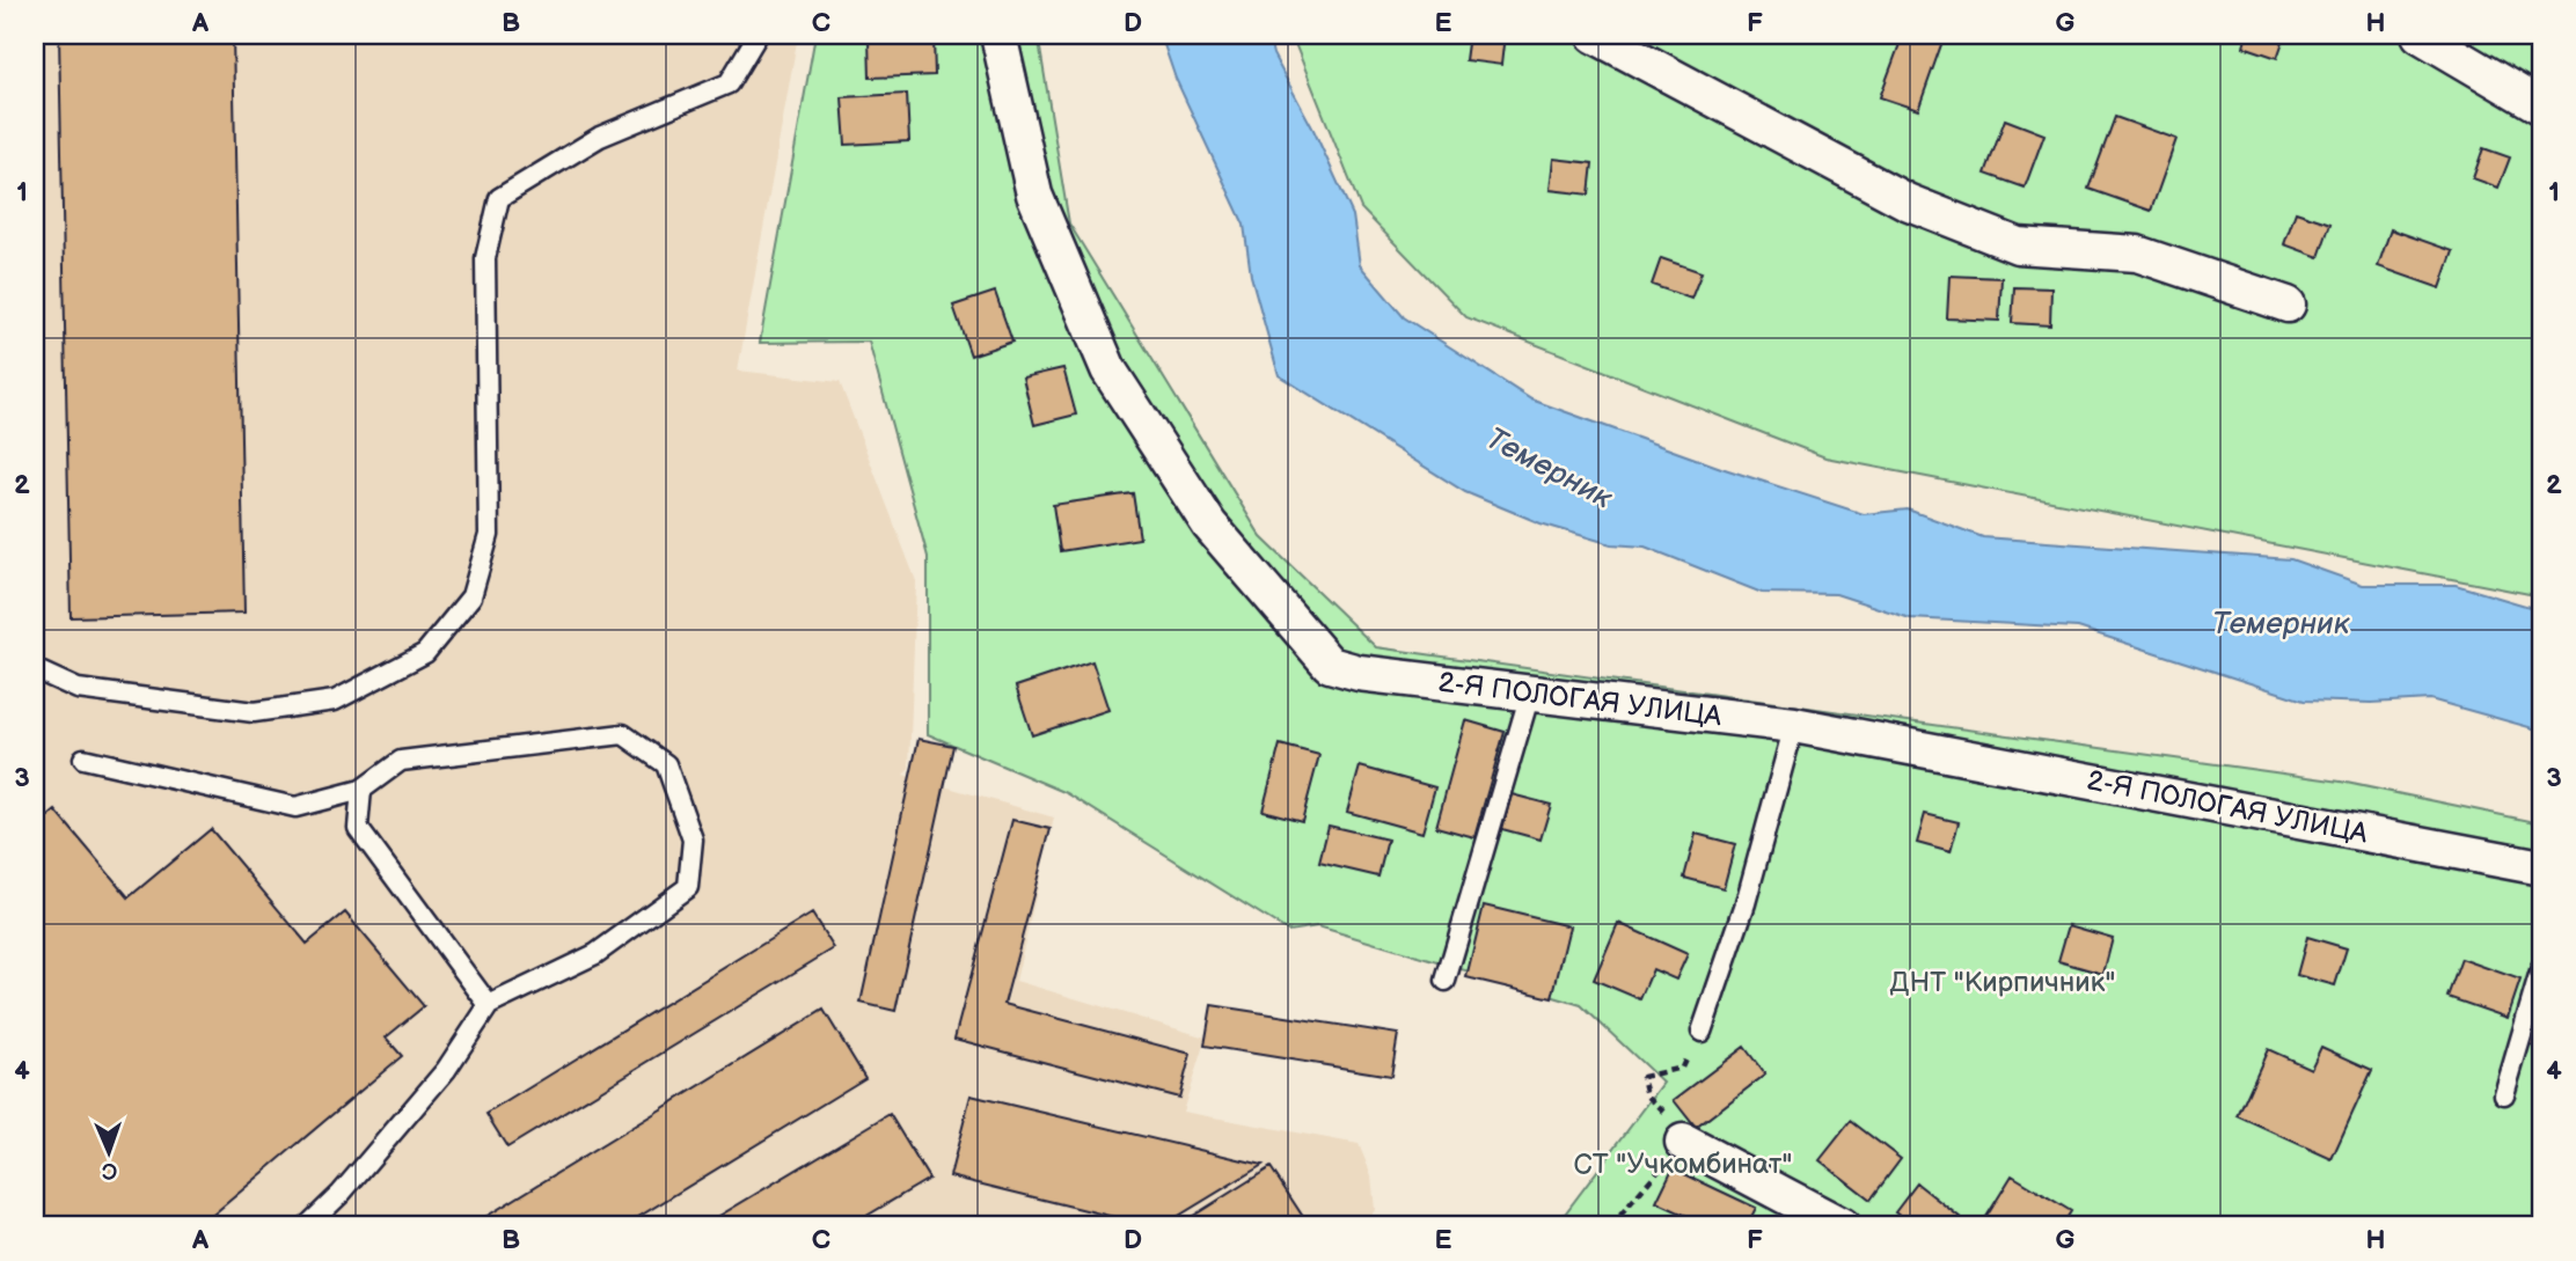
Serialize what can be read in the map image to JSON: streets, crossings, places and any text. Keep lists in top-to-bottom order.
{
  "streets": {
    "street": ["2-Я ПОЛОГАЯ УЛИЦА"]
  },
  "water": ["Темерник"],
  "parks": ["ДНТ \"Кирпичник\"", "СТ \"Учкомбинат\""],
  "north": "bottom",
  "grid": {
    "columns": [
      "A",
      "B",
      "C",
      "D",
      "E",
      "F",
      "G",
      "H"
    ],
    "rows": [
      "1",
      "2",
      "3",
      "4"
    ]
  }
}
